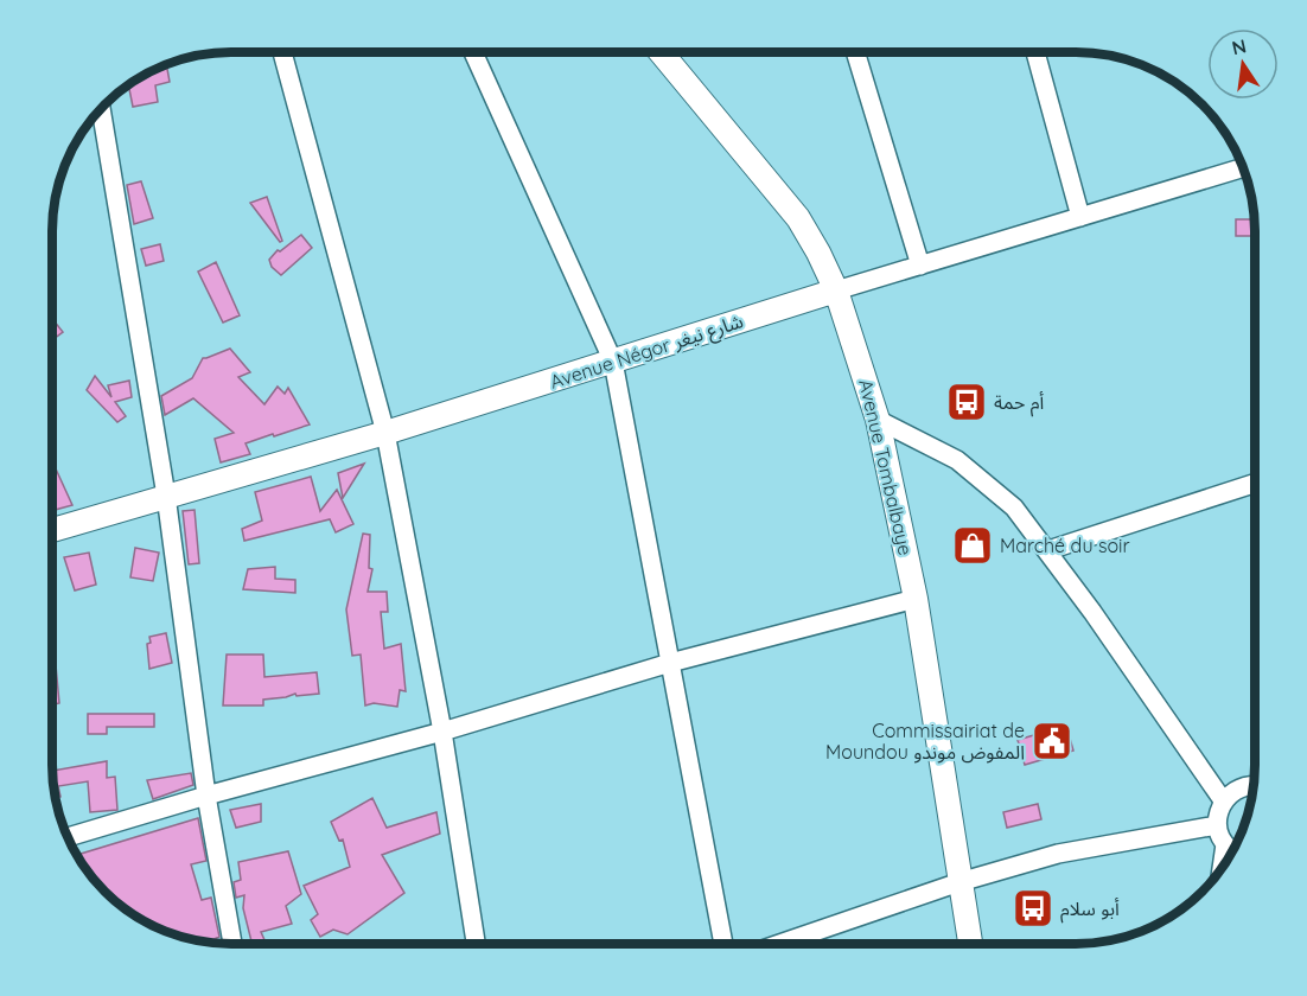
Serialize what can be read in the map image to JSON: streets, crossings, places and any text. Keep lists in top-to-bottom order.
{
  "streets": {
    "main road": ["Avenue Négor شارع نيغر", "Avenue Tombalbaye"]
  },
  "crossings": [
    ["Avenue Négor شارع نيغر", "Avenue Tombalbaye"]
  ],
  "places": {
    "bus stop": ["أم حمة", "أبو سلام"],
    "shop": ["Marché du soir"],
    "public building": ["Commissairiat de Moundou المفوض موندو"]
  },
  "north": "top"
}
